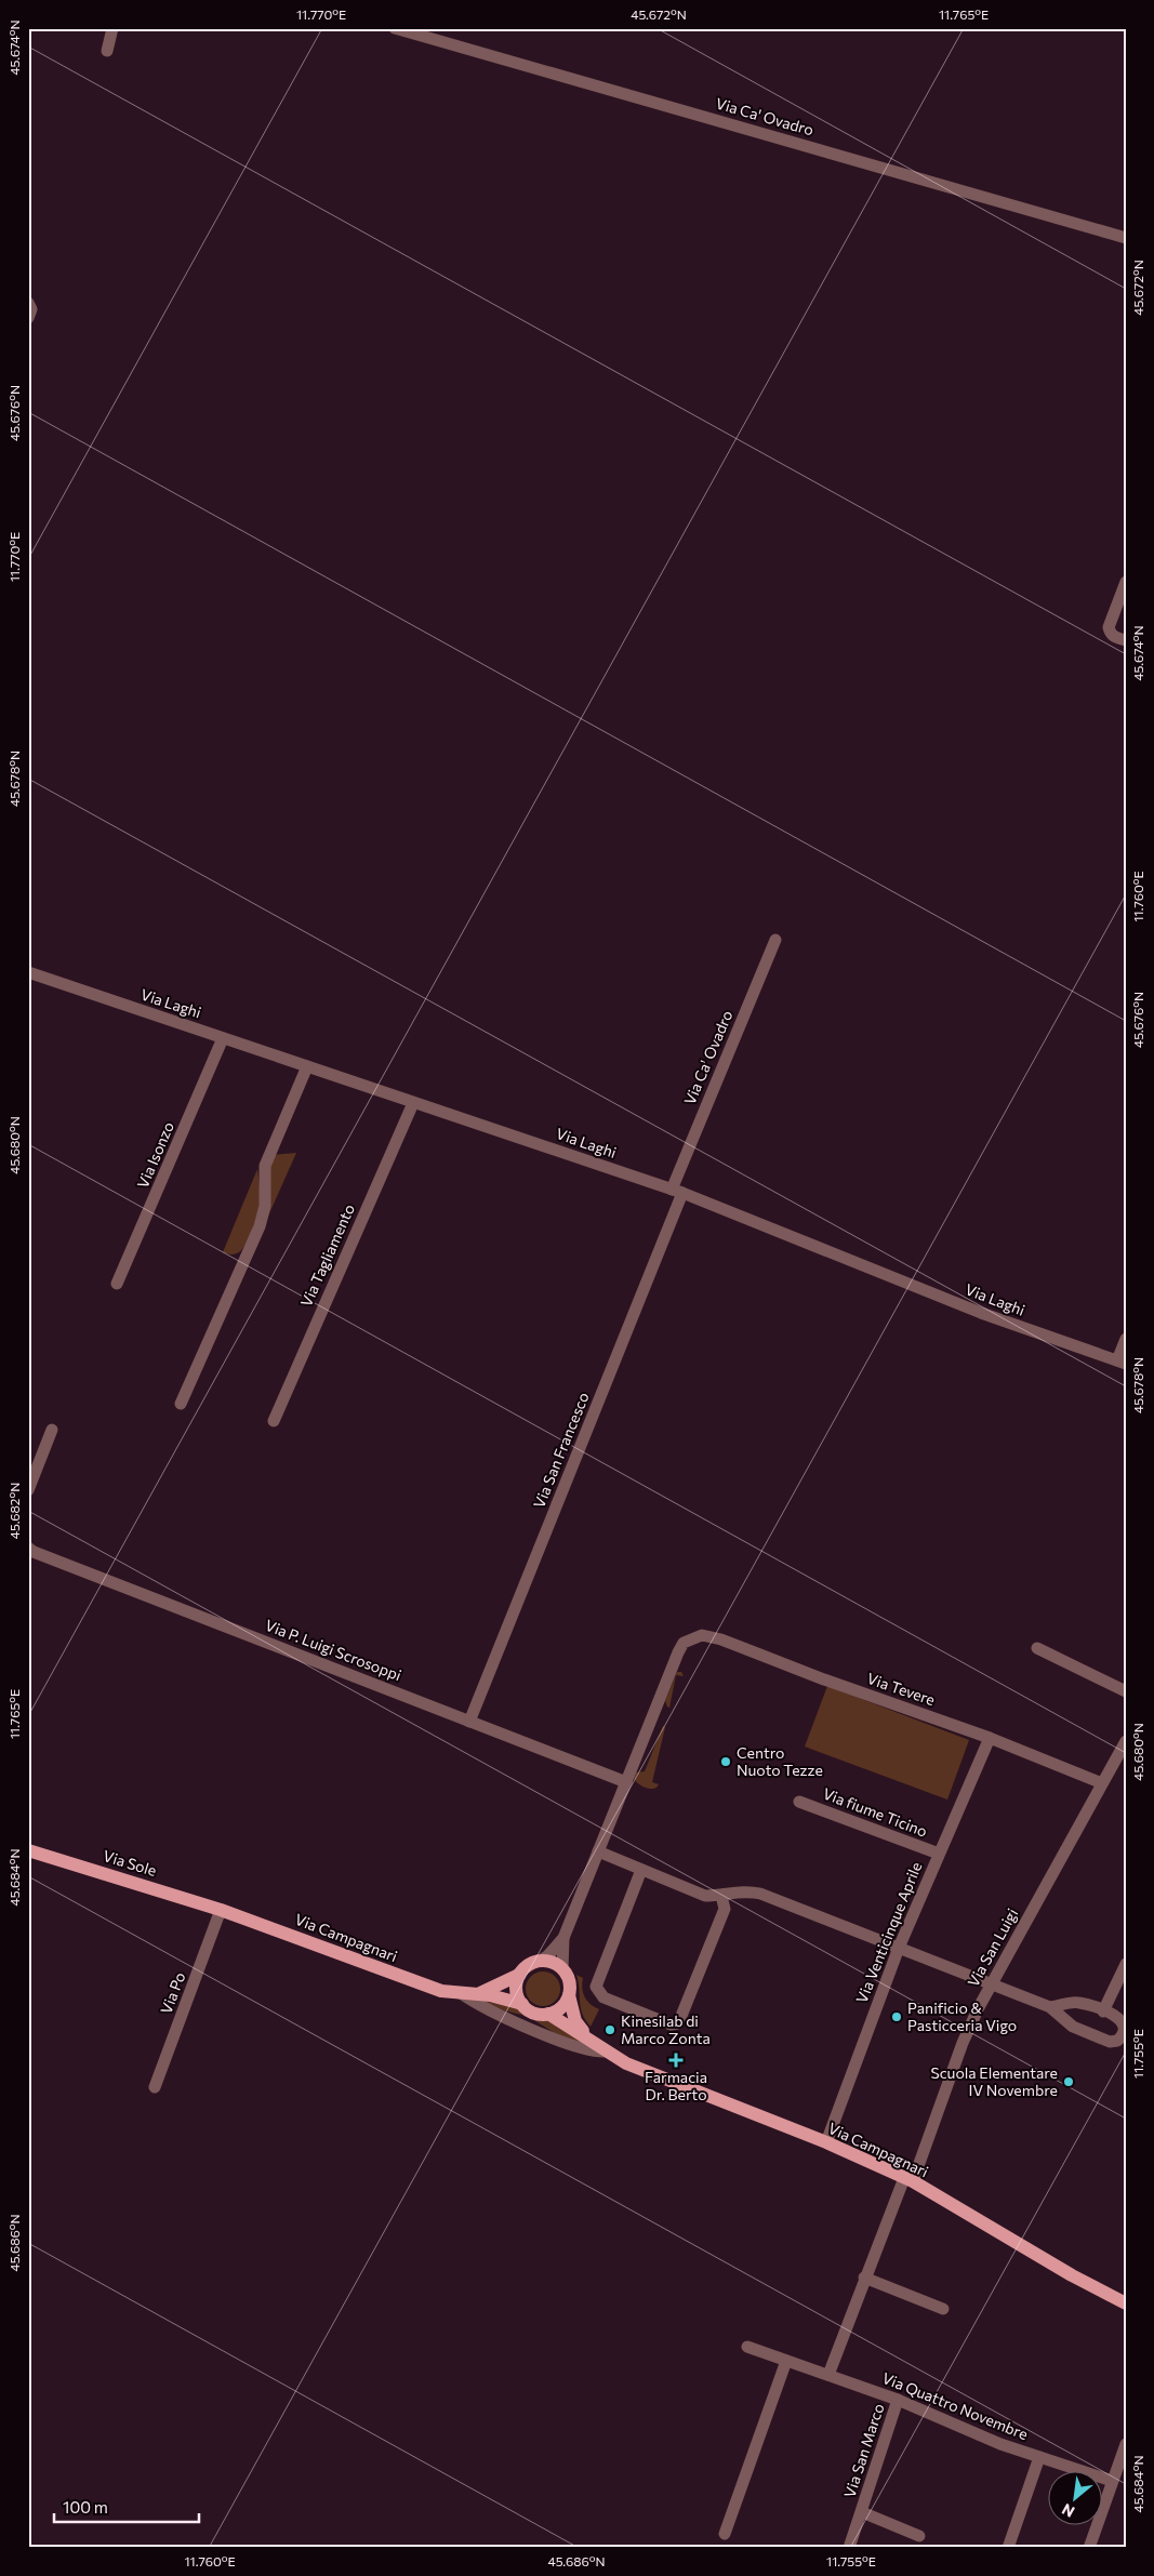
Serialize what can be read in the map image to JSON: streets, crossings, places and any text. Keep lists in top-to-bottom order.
{
  "streets": {
    "main road": ["Via Sole", "Via Campagnari"],
    "street": [
      "Via Ca' Ovadro",
      "Via Laghi",
      "Via Isonzo",
      "Via Tagliamento",
      "Via San Francesco",
      "Via P. Luigi Scrosoppi",
      "Via Tevere",
      "Via fiume Ticino",
      "Via Venticinque Aprile",
      "Via San Luigi",
      "Via Po",
      "Via Quattro Novembre",
      "Via San Marco"
    ]
  },
  "crossings": [
    ["Via Ca' Ovadro", "Via Laghi"],
    ["Via Ca' Ovadro", "Via San Francesco"],
    ["Via Laghi", "Via Isonzo"],
    ["Via Laghi", "Via Tagliamento"],
    ["Via Laghi", "Via San Francesco"],
    ["Via San Francesco", "Via P. Luigi Scrosoppi"],
    ["Via P. Luigi Scrosoppi", "Via Tevere"],
    ["Via Tevere", "Via Venticinque Aprile"],
    ["Via Tevere", "Via San Luigi"],
    ["Via fiume Ticino", "Via Venticinque Aprile"],
    ["Via Sole", "Via Campagnari"],
    ["Via Sole", "Via Po"],
    ["Via Venticinque Aprile", "Via Campagnari"],
    ["Via Campagnari", "Via San Luigi"],
    ["Via Campagnari", "Via Po"],
    ["Via San Luigi", "Via Quattro Novembre"],
    ["Via Quattro Novembre", "Via San Marco"]
  ],
  "places": {
    "other": [
      "Centro Nuoto Tezze",
      "Panificio & Pasticceria Vigo",
      "Kinesilab di Marco Zonta",
      "Scuola Elementare IV Novembre"
    ],
    "health": ["Farmacia Dr. Berto"]
  },
  "scale_bar": "100 m",
  "north": "bottom left",
  "coordinates": [
    "11.770°E",
    "45.672°N",
    "11.765°E",
    "45.674°N",
    "45.676°N",
    "45.678°N",
    "11.760°E",
    "45.680°N",
    "45.682°N",
    "45.684°N",
    "11.755°E",
    "45.686°N"
  ]
}
